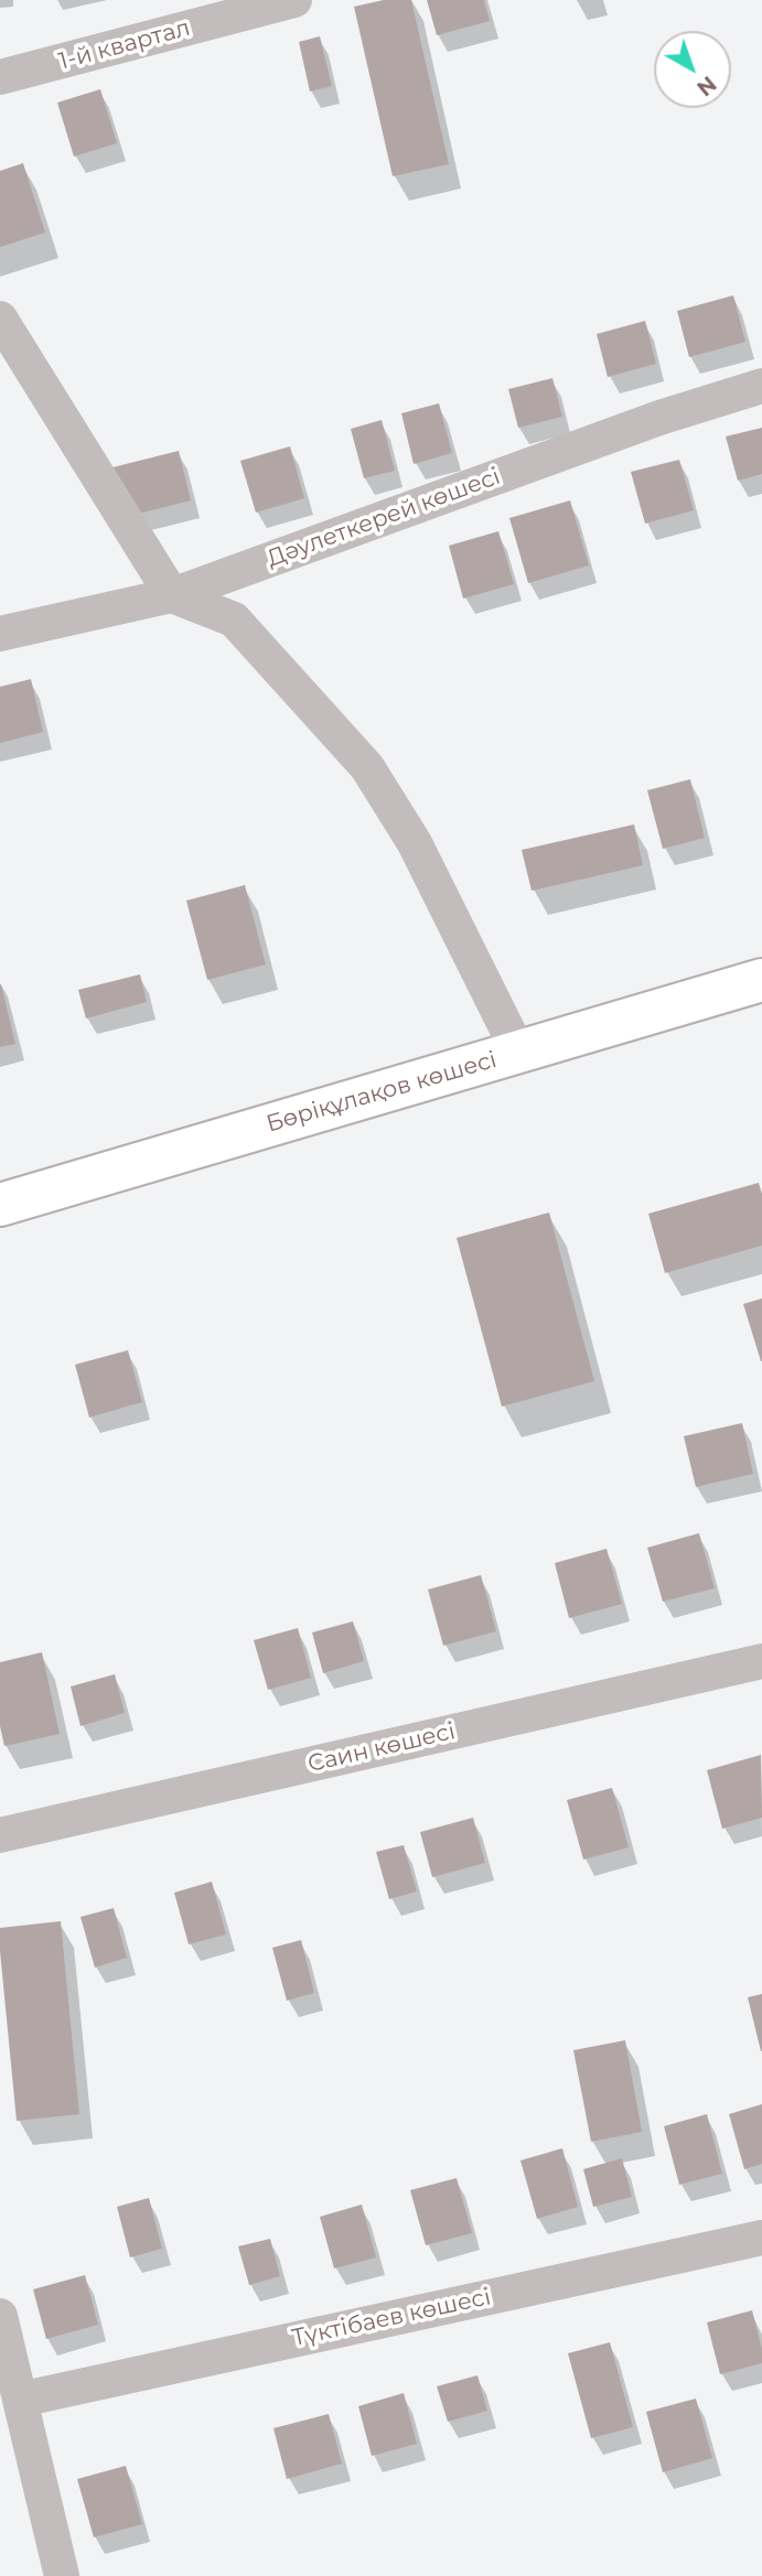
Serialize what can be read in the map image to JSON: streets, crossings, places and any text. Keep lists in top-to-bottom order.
{
  "streets": {
    "street": [
      "1-й квартал",
      "Дәулеткерей көшесі",
      "Бөріқұлақов көшесі",
      "Саин көшесі",
      "Түктібаев көшесі"
    ]
  },
  "north": "bottom right"
}
